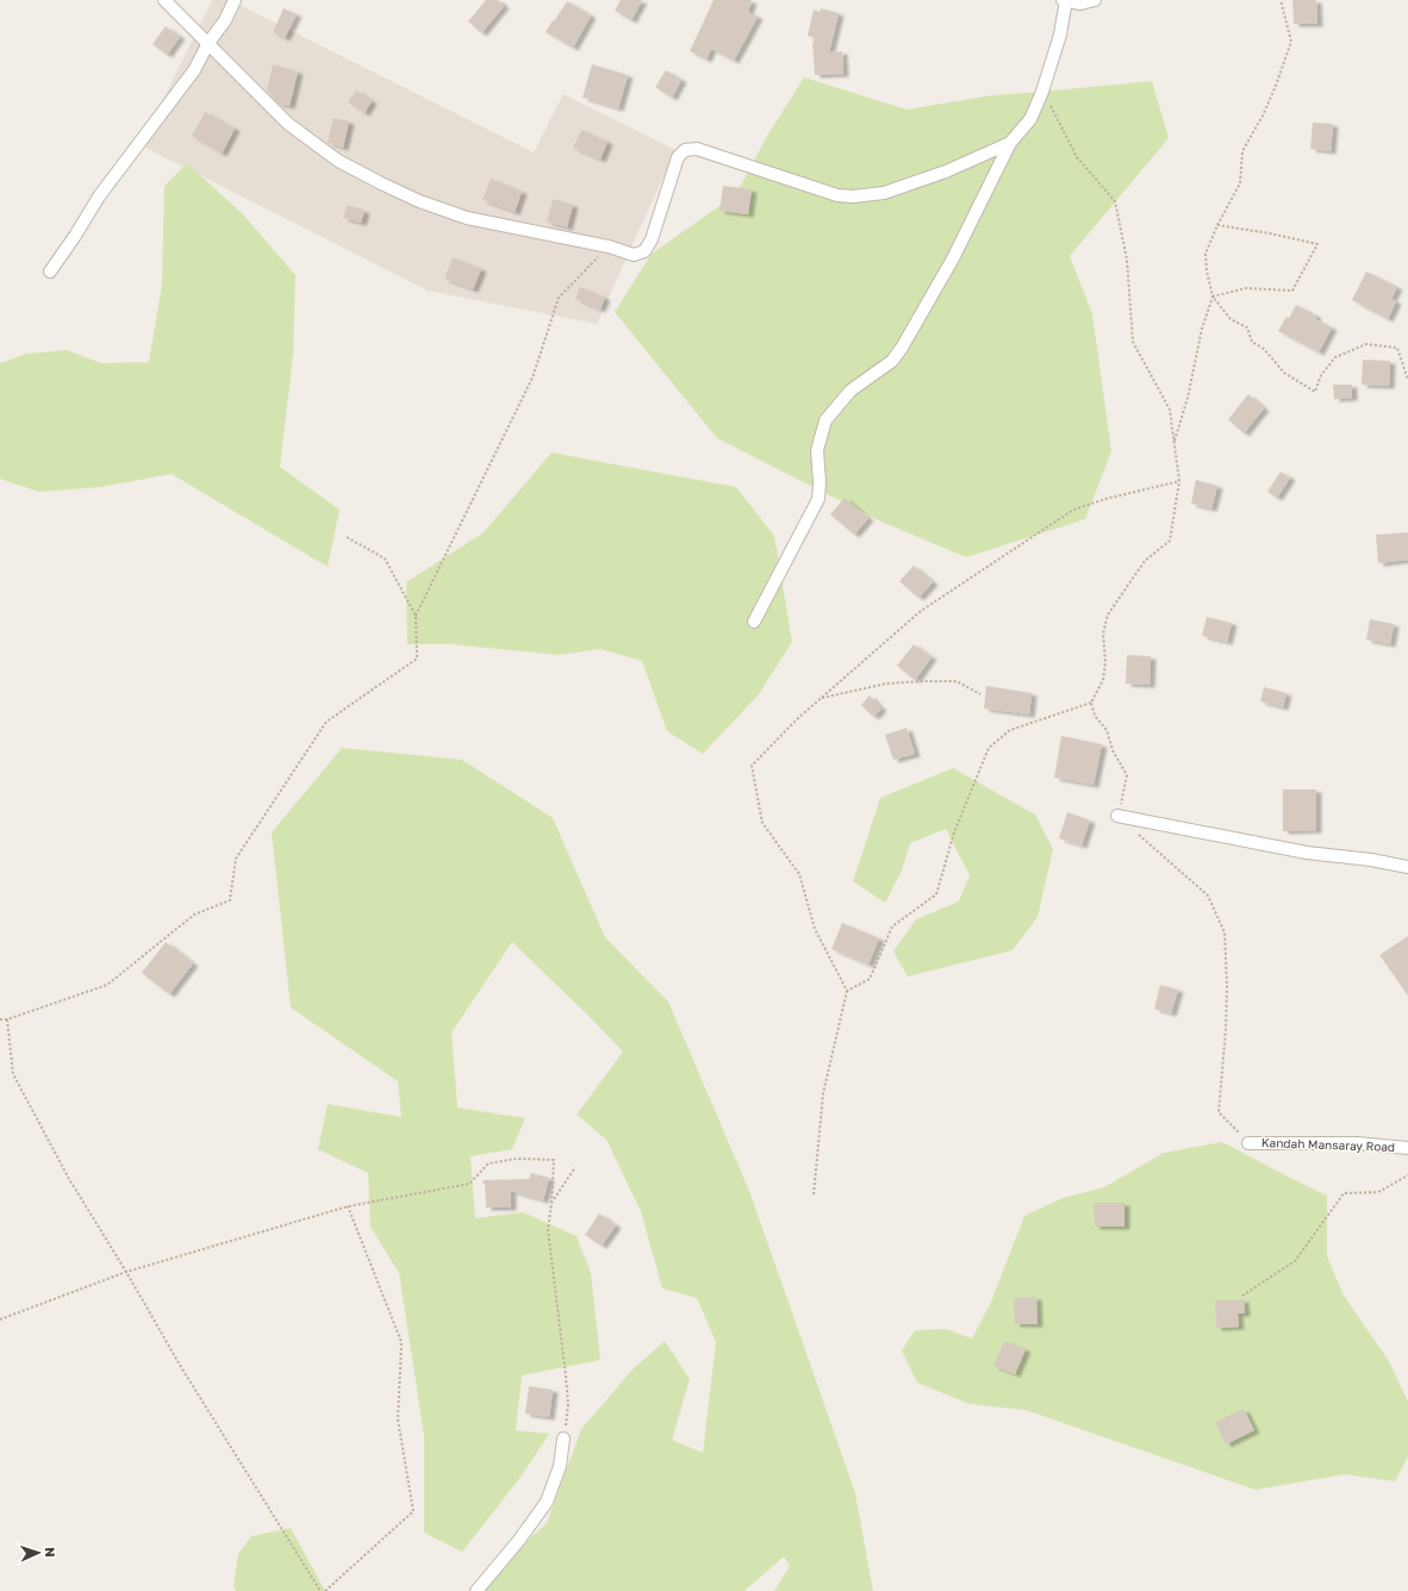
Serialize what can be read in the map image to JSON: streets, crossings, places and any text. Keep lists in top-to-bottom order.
{
  "streets": {
    "street": ["Kandah Mansaray Road"]
  },
  "north": "right"
}
